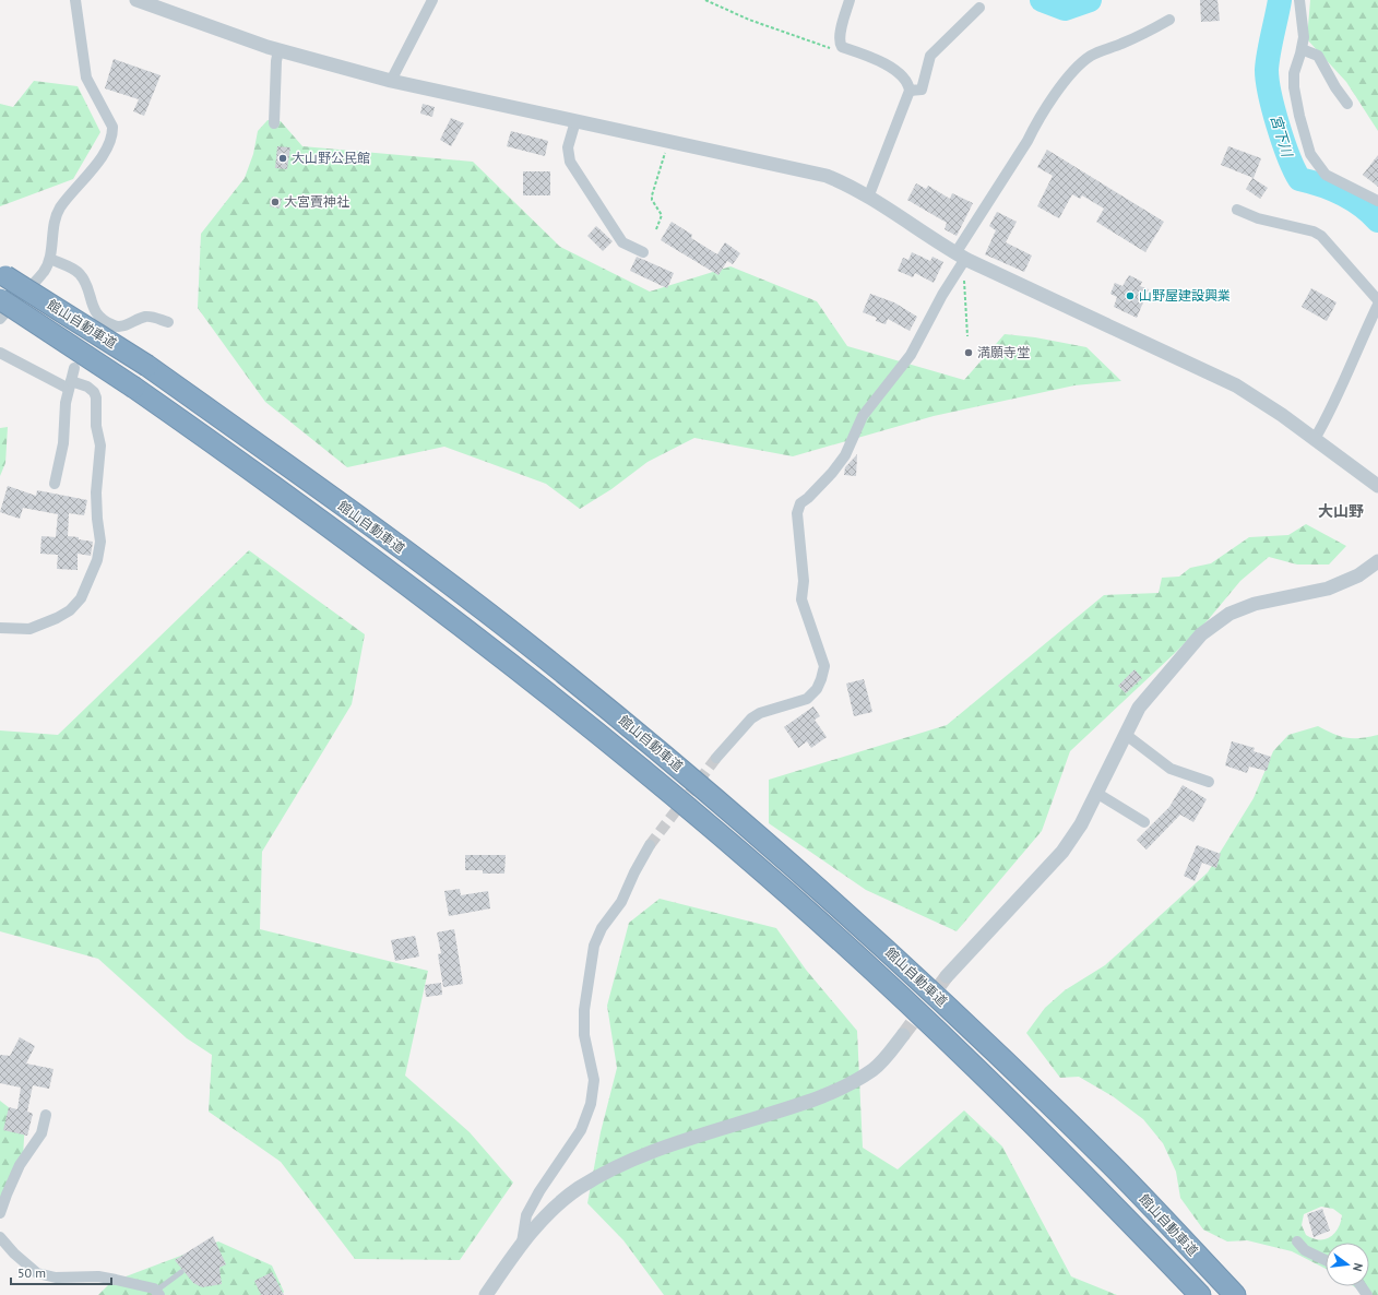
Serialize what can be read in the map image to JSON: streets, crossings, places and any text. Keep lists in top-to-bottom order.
{
  "streets": {
    "highway": ["館山自動車道"]
  },
  "districts": ["大山野"],
  "water": ["宮下川"],
  "places": [
    "大山野公民館",
    "大宮賣神社",
    "山野屋建設興業",
    "満願寺堂"
  ],
  "scale_bar": "50 m",
  "north": "right"
}
